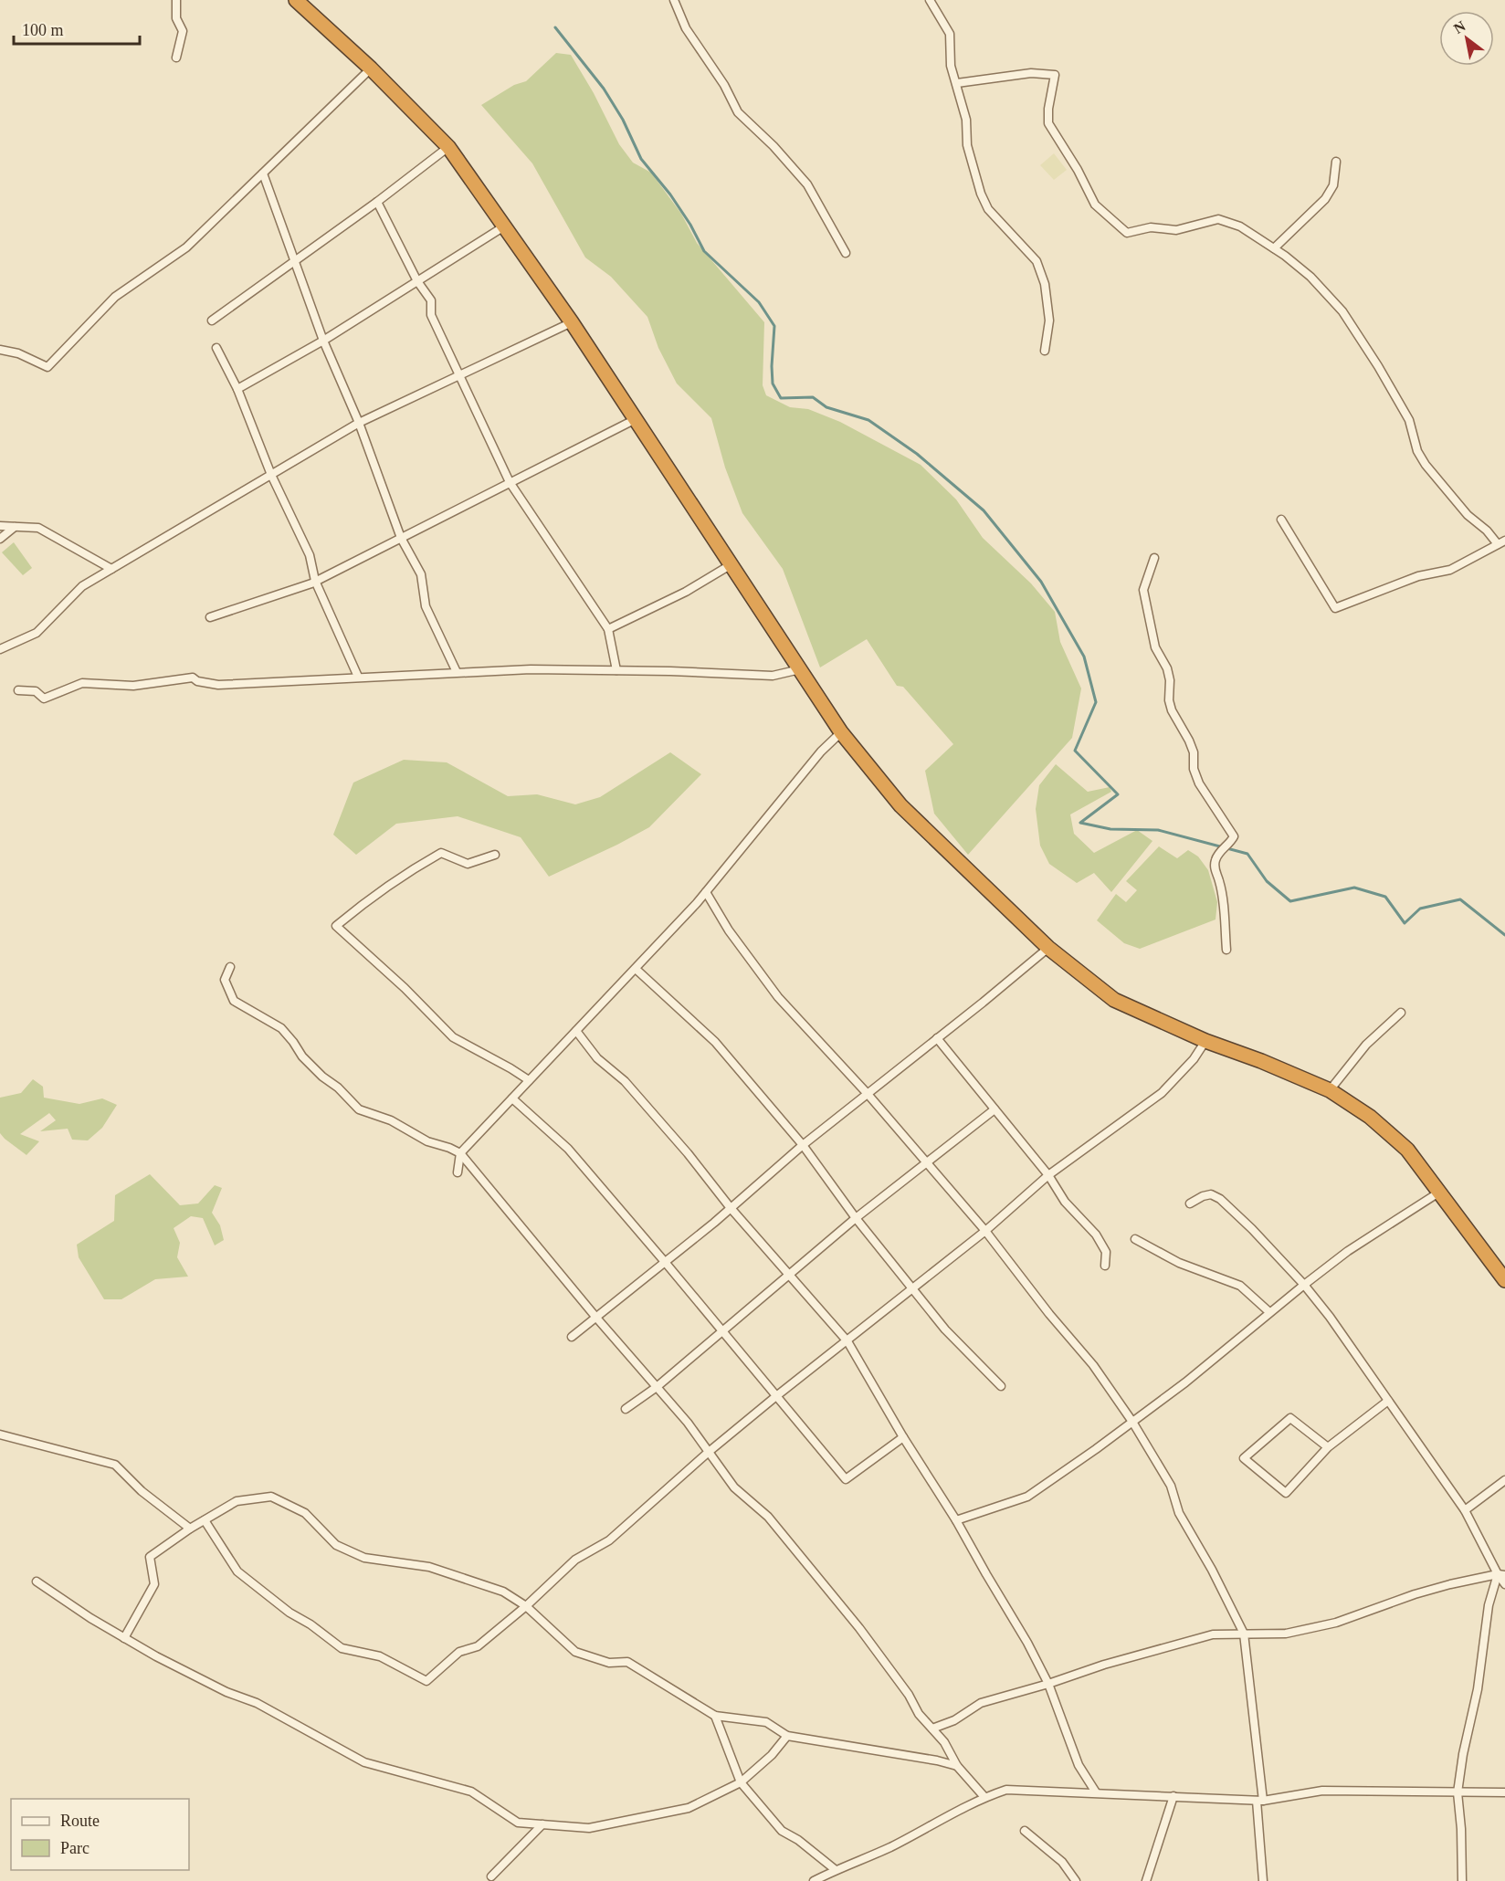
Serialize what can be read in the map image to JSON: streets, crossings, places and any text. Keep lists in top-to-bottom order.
{
  "legend": ["Route", "Parc"],
  "scale_bar": "100 m",
  "north": "top left"
}
